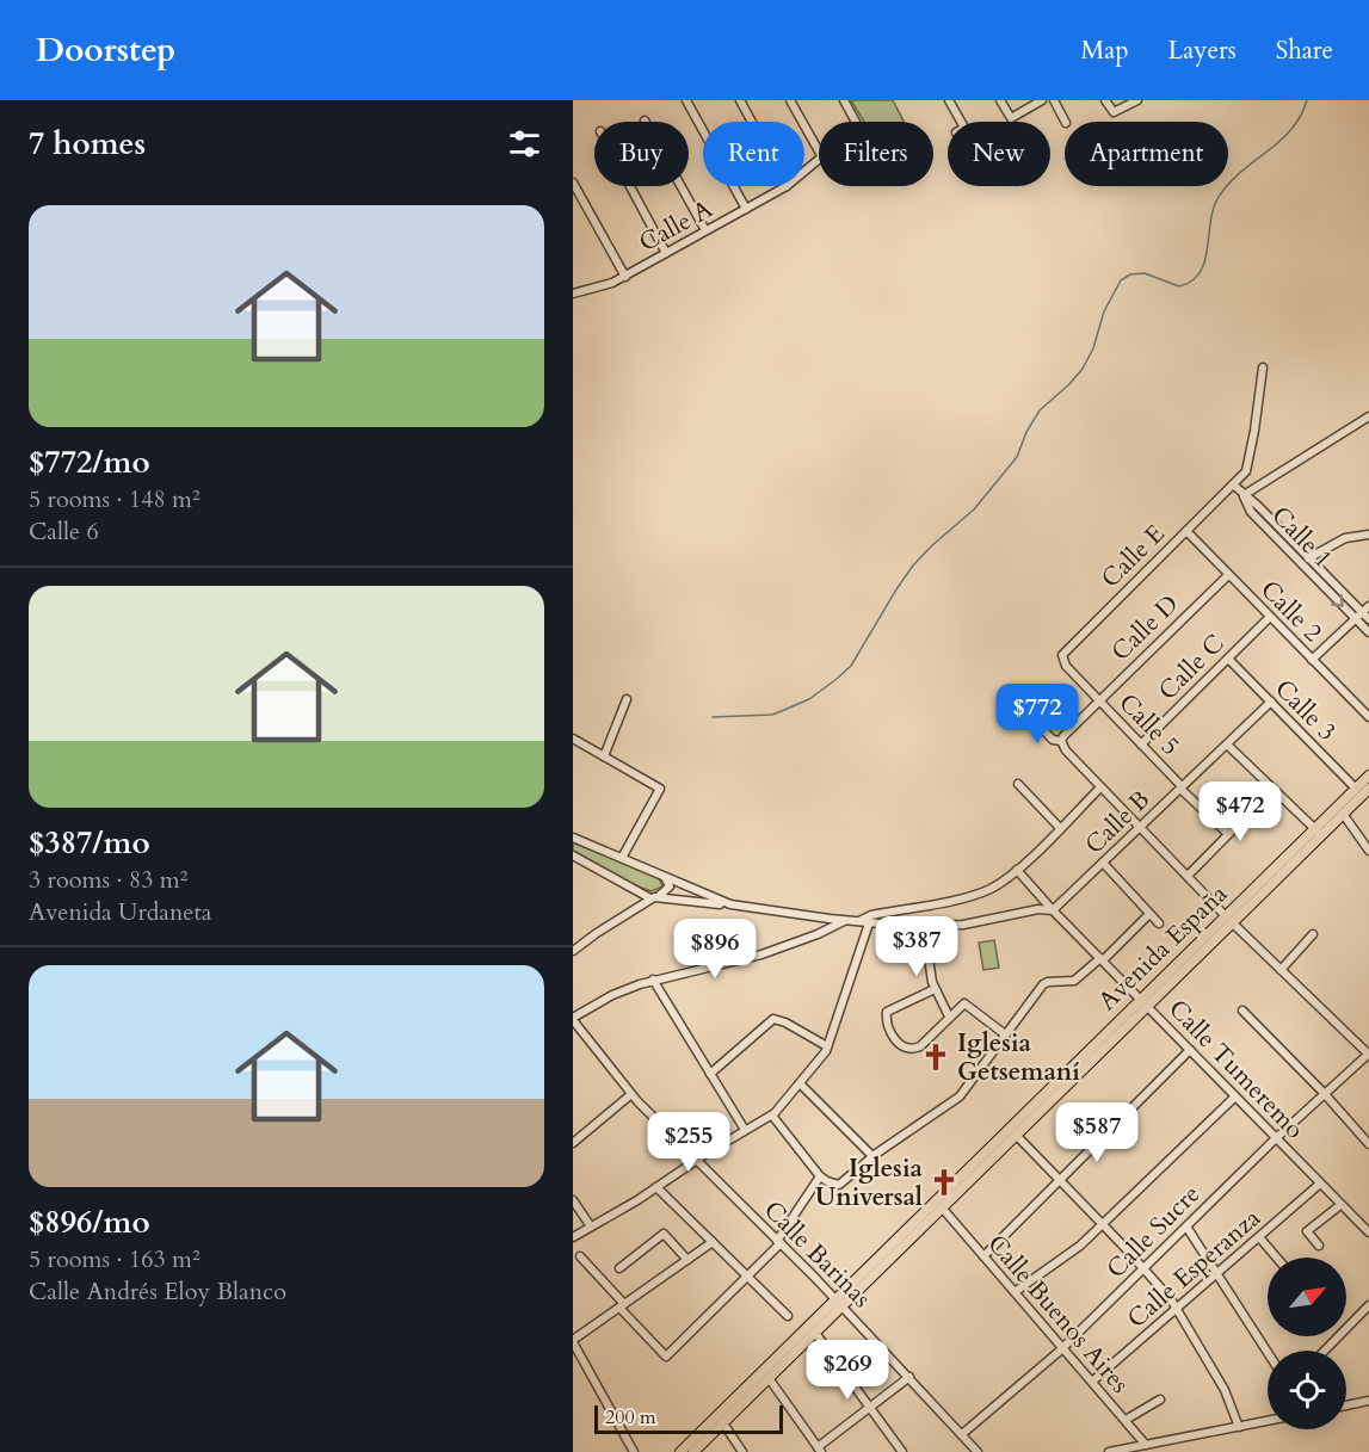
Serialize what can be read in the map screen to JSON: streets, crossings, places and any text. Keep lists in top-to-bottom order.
{
  "streets": {
    "main road": ["Avenida España"],
    "street": [
      "Calle A",
      "Calle 1",
      "Calle E",
      "Calle 2",
      "Calle D",
      "Calle C",
      "Calle 3",
      "Calle 5",
      "Calle B",
      "Calle Tumeremo",
      "Calle Sucre",
      "Calle Barinas",
      "Calle Esperanza",
      "Calle Buenos Aires"
    ]
  },
  "crossings": [
    ["Calle 1", "Calle E"],
    ["Calle E", "Calle 2"],
    ["Calle E", "Calle 5"],
    ["Calle 2", "Calle D"],
    ["Calle 2", "Calle C"],
    ["Calle D", "Calle 5"],
    ["Calle C", "Calle 3"],
    ["Calle C", "Calle 5"],
    ["Calle 3", "Calle B"],
    ["Calle 3", "Avenida España"],
    ["Calle 5", "Calle B"],
    ["Calle B", "Calle Tumeremo"],
    ["Avenida España", "Calle Tumeremo"],
    ["Avenida España", "Calle Barinas"],
    ["Avenida España", "Calle Buenos Aires"],
    ["Calle Tumeremo", "Calle Sucre"],
    ["Calle Tumeremo", "Calle Esperanza"],
    ["Calle Sucre", "Calle Barinas"],
    ["Calle Sucre", "Calle Buenos Aires"],
    ["Calle Esperanza", "Calle Buenos Aires"]
  ],
  "places": {
    "church": ["Iglesia Getsemaní", "Iglesia Universal"]
  },
  "scale_bar": "200 m",
  "north": "top right",
  "page": {
    "header": "Doorstep",
    "nav": ["Map", "Layers", "Share"],
    "heading": "7 homes",
    "chip": [
      "Buy",
      "Rent",
      "Filters",
      "New",
      "Apartment"
    ],
    "list": [
      {
        "name": "$772/mo",
        "note": "5 rooms · 148 m² · Calle 6"
      },
      {
        "name": "$387/mo",
        "note": "3 rooms · 83 m² · Avenida Urdaneta"
      },
      {
        "name": "$896/mo",
        "note": "5 rooms · 163 m² · Calle Andrés Eloy Blanco"
      }
    ],
    "price": [
      "$772",
      "$472",
      "$387",
      "$896",
      "$587",
      "$255",
      "$269"
    ],
    "scale": "200 m"
  }
}
